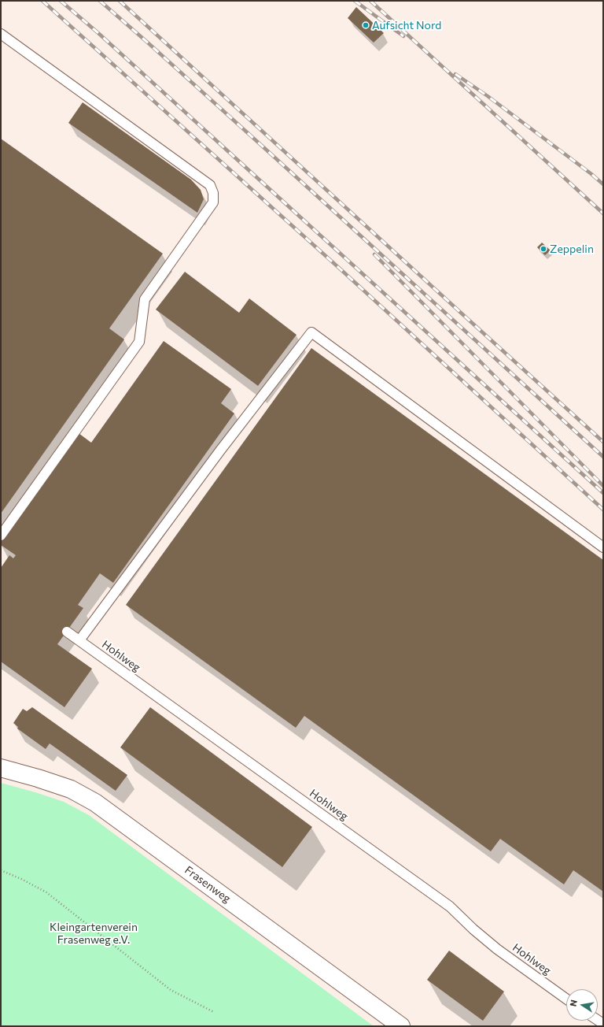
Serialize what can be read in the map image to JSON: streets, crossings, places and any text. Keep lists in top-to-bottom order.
{
  "streets": {
    "street": ["Frasenweg"],
    "lane": ["Hohlweg"]
  },
  "parks": ["Kleingartenverein Frasenweg e.V."],
  "places": ["Aufsicht Nord", "Zeppelin"],
  "north": "left"
}
